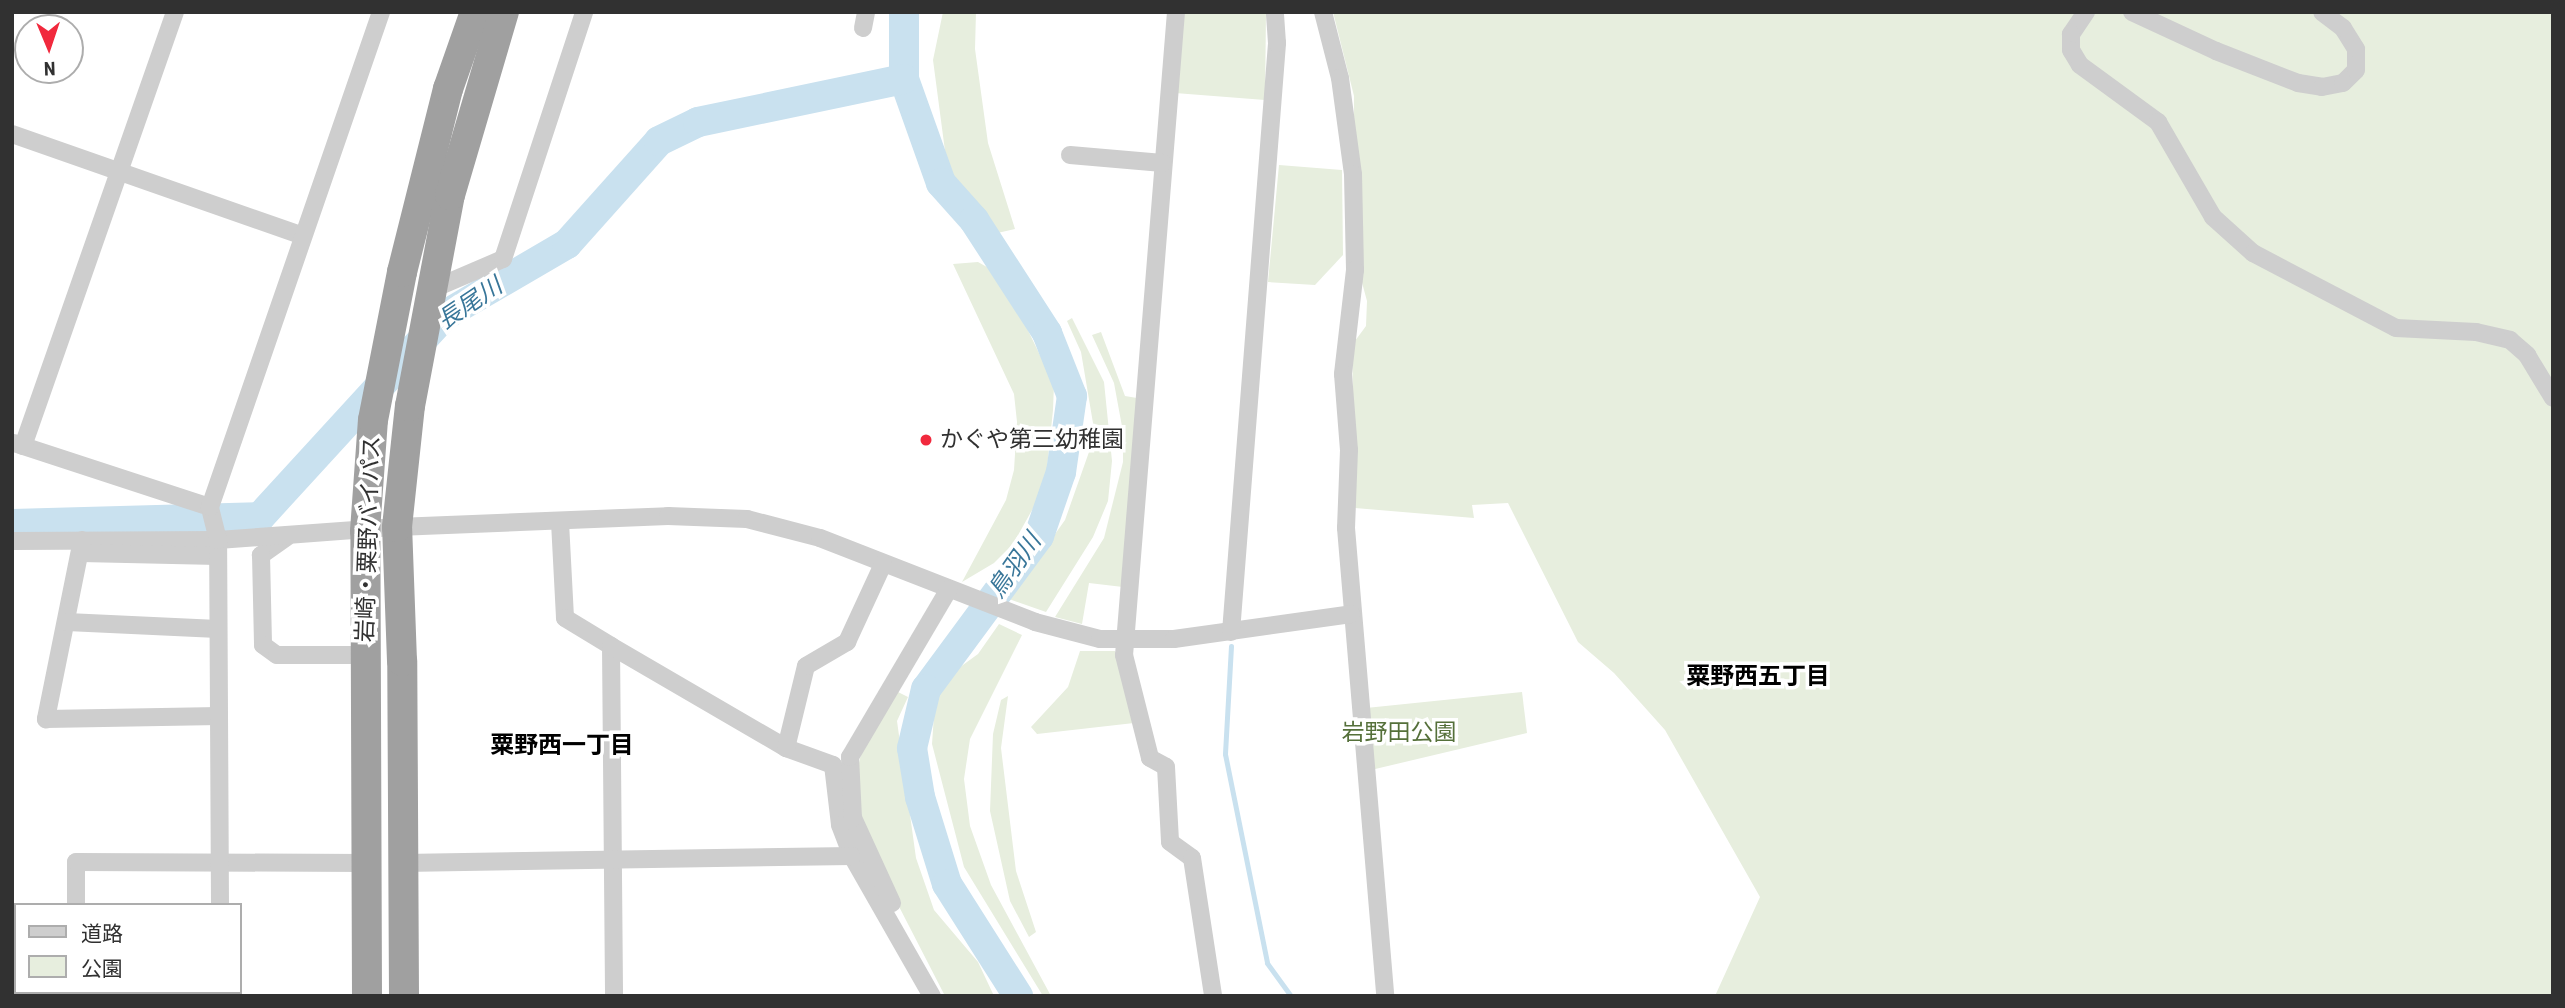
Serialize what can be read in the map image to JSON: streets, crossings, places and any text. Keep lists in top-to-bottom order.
{
  "streets": {
    "highway": ["岩崎・粟野バイパス"]
  },
  "districts": ["粟野西五丁目", "粟野西一丁目"],
  "water": ["長尾川", "鳥羽川"],
  "parks": ["岩野田公園"],
  "places": ["かぐや第三幼稚園"],
  "legend": ["道路", "公園"],
  "north": "bottom"
}
